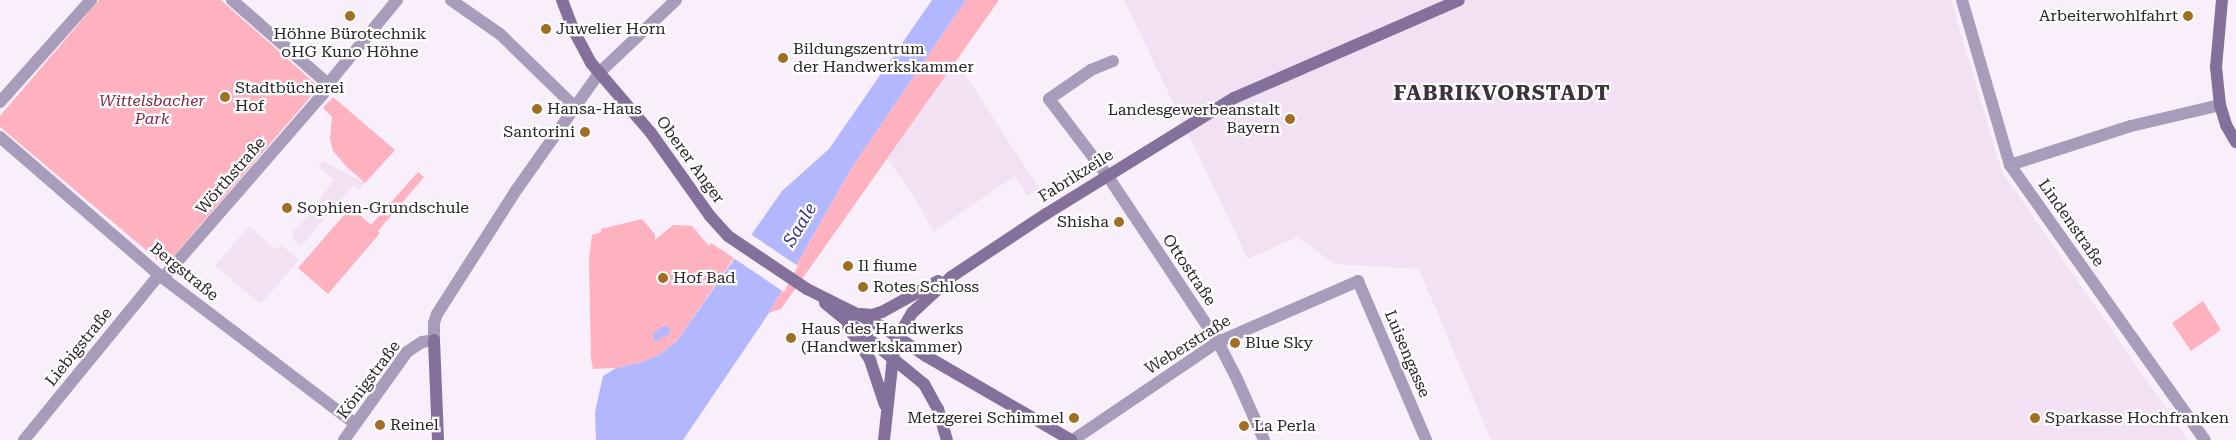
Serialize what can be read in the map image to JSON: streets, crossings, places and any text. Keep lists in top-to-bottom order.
{
  "streets": {
    "street": [
      "Oberer Anger",
      "Wörthstraße",
      "Fabrikzeile",
      "Lindenstraße",
      "Ottostraße",
      "Bergstraße",
      "Weberstraße",
      "Liebigstraße",
      "Luisengasse",
      "Königstraße"
    ]
  },
  "crossings": [
    ["Wörthstraße", "Bergstraße"],
    ["Wörthstraße", "Liebigstraße"],
    ["Fabrikzeile", "Ottostraße"],
    ["Ottostraße", "Weberstraße"],
    ["Bergstraße", "Liebigstraße"],
    ["Bergstraße", "Königstraße"],
    ["Weberstraße", "Luisengasse"]
  ],
  "districts": ["FABRIKVORSTADT"],
  "water": ["Saale"],
  "parks": ["Wittelsbacher Park"],
  "places": [
    "Höhne Bürotechnik oHG Kuno Höhne",
    "Arbeiterwohlfahrt",
    "Juwelier Horn",
    "Bildungszentrum der Handwerkskammer",
    "Stadtbücherei Hof",
    "Hansa-Haus",
    "Landesgewerbeanstalt Bayern",
    "Santorini",
    "Sophien-Grundschule",
    "Shisha",
    "Il fiume",
    "Hof Bad",
    "Rotes Schloss",
    "Haus des Handwerks (Handwerkskammer)",
    "Blue Sky",
    "Metzgerei Schimmel",
    "Sparkasse Hochfranken",
    "Reinel",
    "La Perla"
  ]
}
